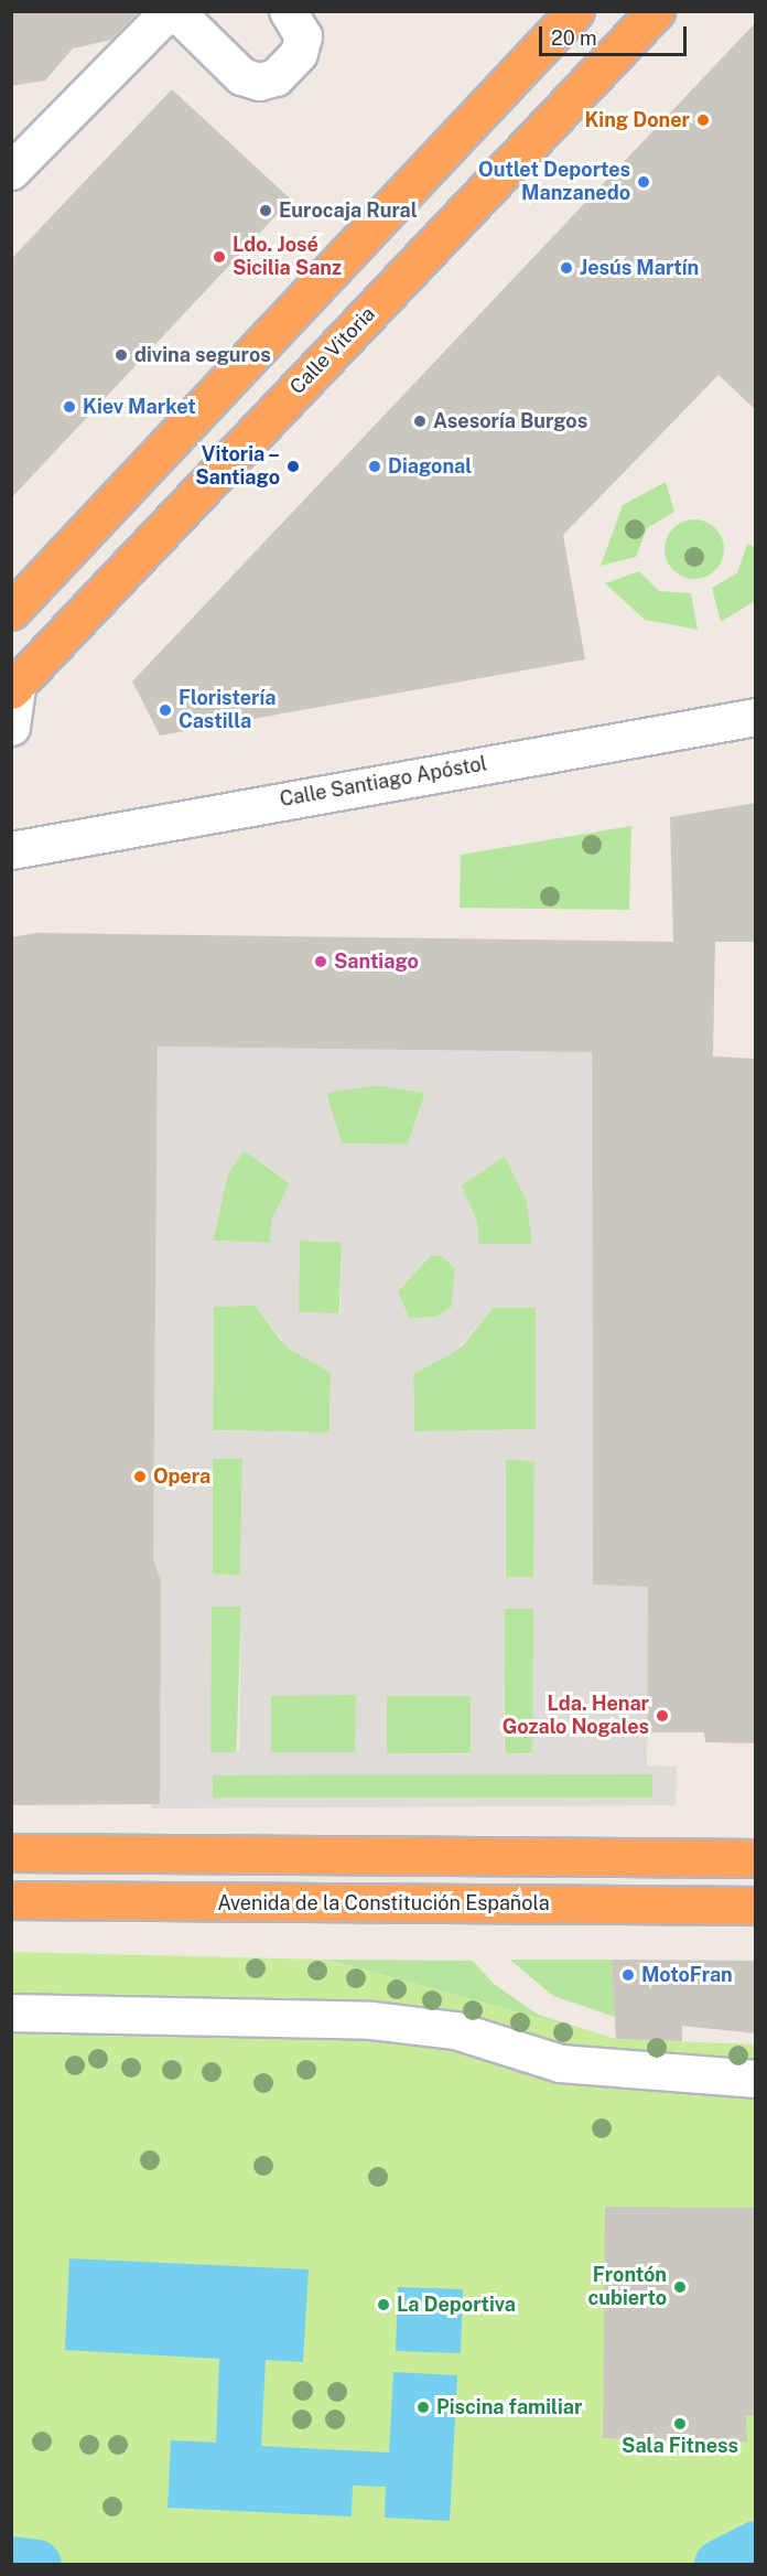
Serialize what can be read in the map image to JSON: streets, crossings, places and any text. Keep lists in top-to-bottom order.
{
  "streets": {
    "highway": ["Calle Vitoria", "Avenida de la Constitución Española"],
    "street": ["Calle Santiago Apóstol"]
  },
  "places": [
    "King Doner",
    "Outlet Deportes Manzanedo",
    "Eurocaja Rural",
    "Ldo. José Sicilia Sanz",
    "Jesús Martín",
    "divina seguros",
    "Kiev Market",
    "Asesoría Burgos",
    "Vitoria – Santiago",
    "Diagonal",
    "Floristería Castilla",
    "Santiago",
    "Opera",
    "Lda. Henar Gozalo Nogales",
    "MotoFran",
    "Frontón cubierto",
    "La Deportiva",
    "Piscina familiar",
    "Sala Fitness"
  ],
  "scale_bar": "20 m"
}
